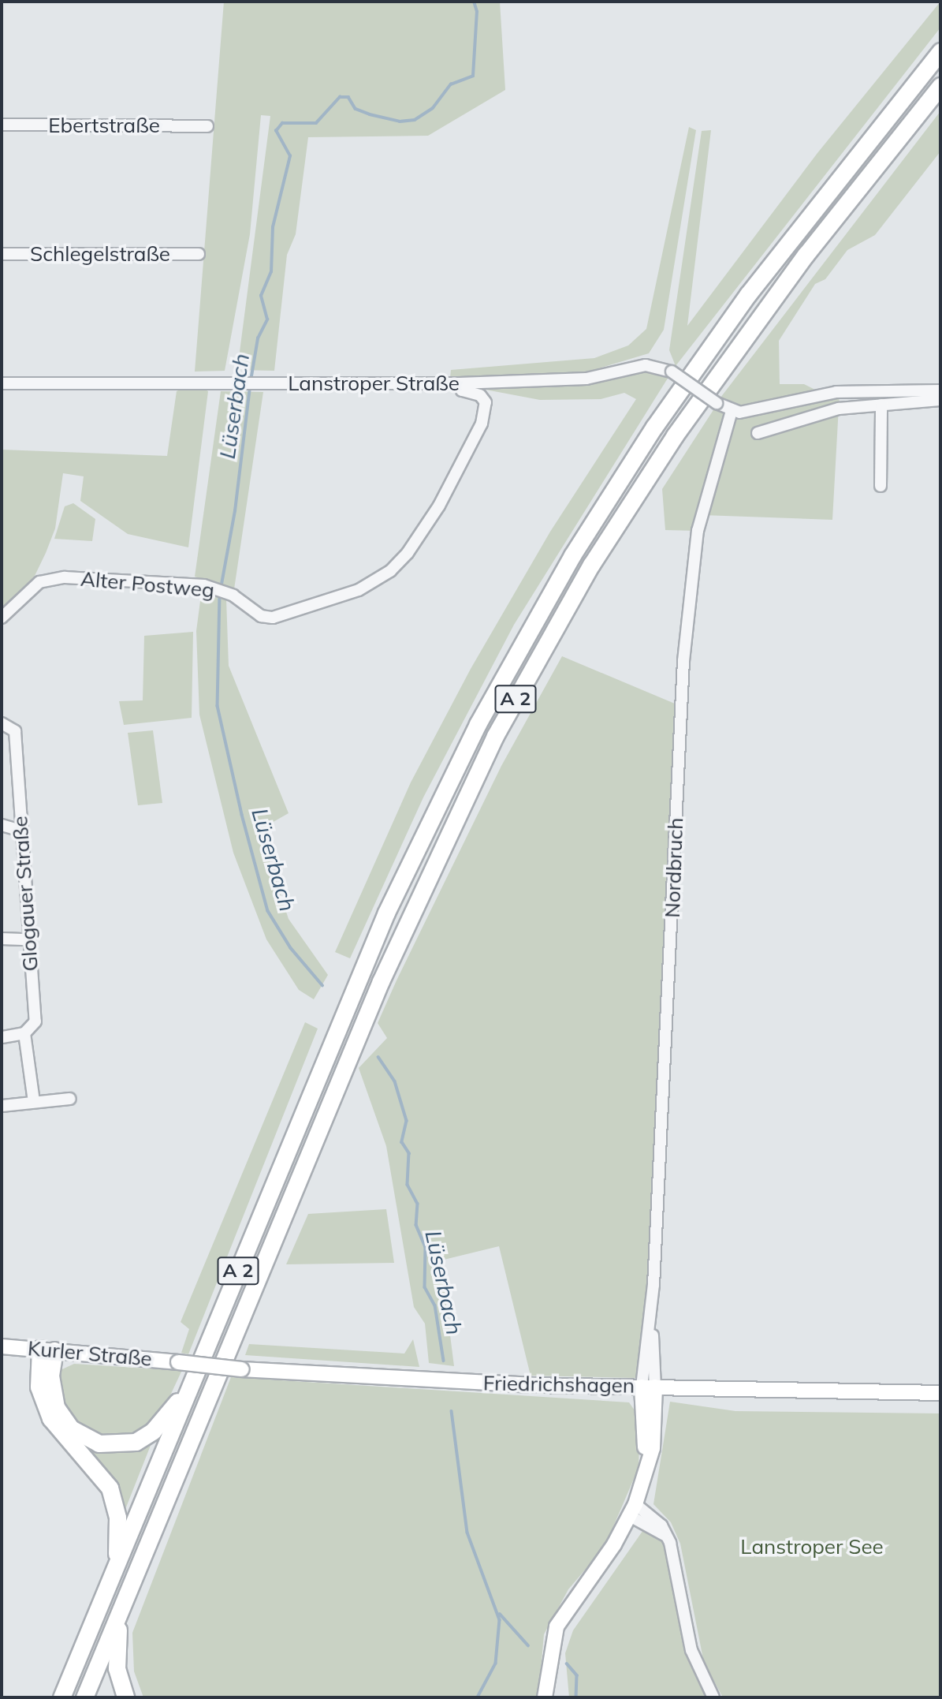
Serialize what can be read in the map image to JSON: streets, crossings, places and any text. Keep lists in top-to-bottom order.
{
  "streets": {
    "highway": ["A 2"],
    "main road": ["Kurler Straße", "Friedrichshagen"],
    "street": [
      "Ebertstraße",
      "Schlegelstraße",
      "Lanstroper Straße",
      "Alter Postweg",
      "Nordbruch",
      "Glogauer Straße"
    ]
  },
  "crossings": [
    ["Lanstroper Straße", "Alter Postweg"],
    ["Lanstroper Straße", "Nordbruch"],
    ["Nordbruch", "Friedrichshagen"],
    ["Kurler Straße", "Friedrichshagen"]
  ],
  "water": ["Lüserbach"],
  "parks": ["Lanstroper See"]
}
